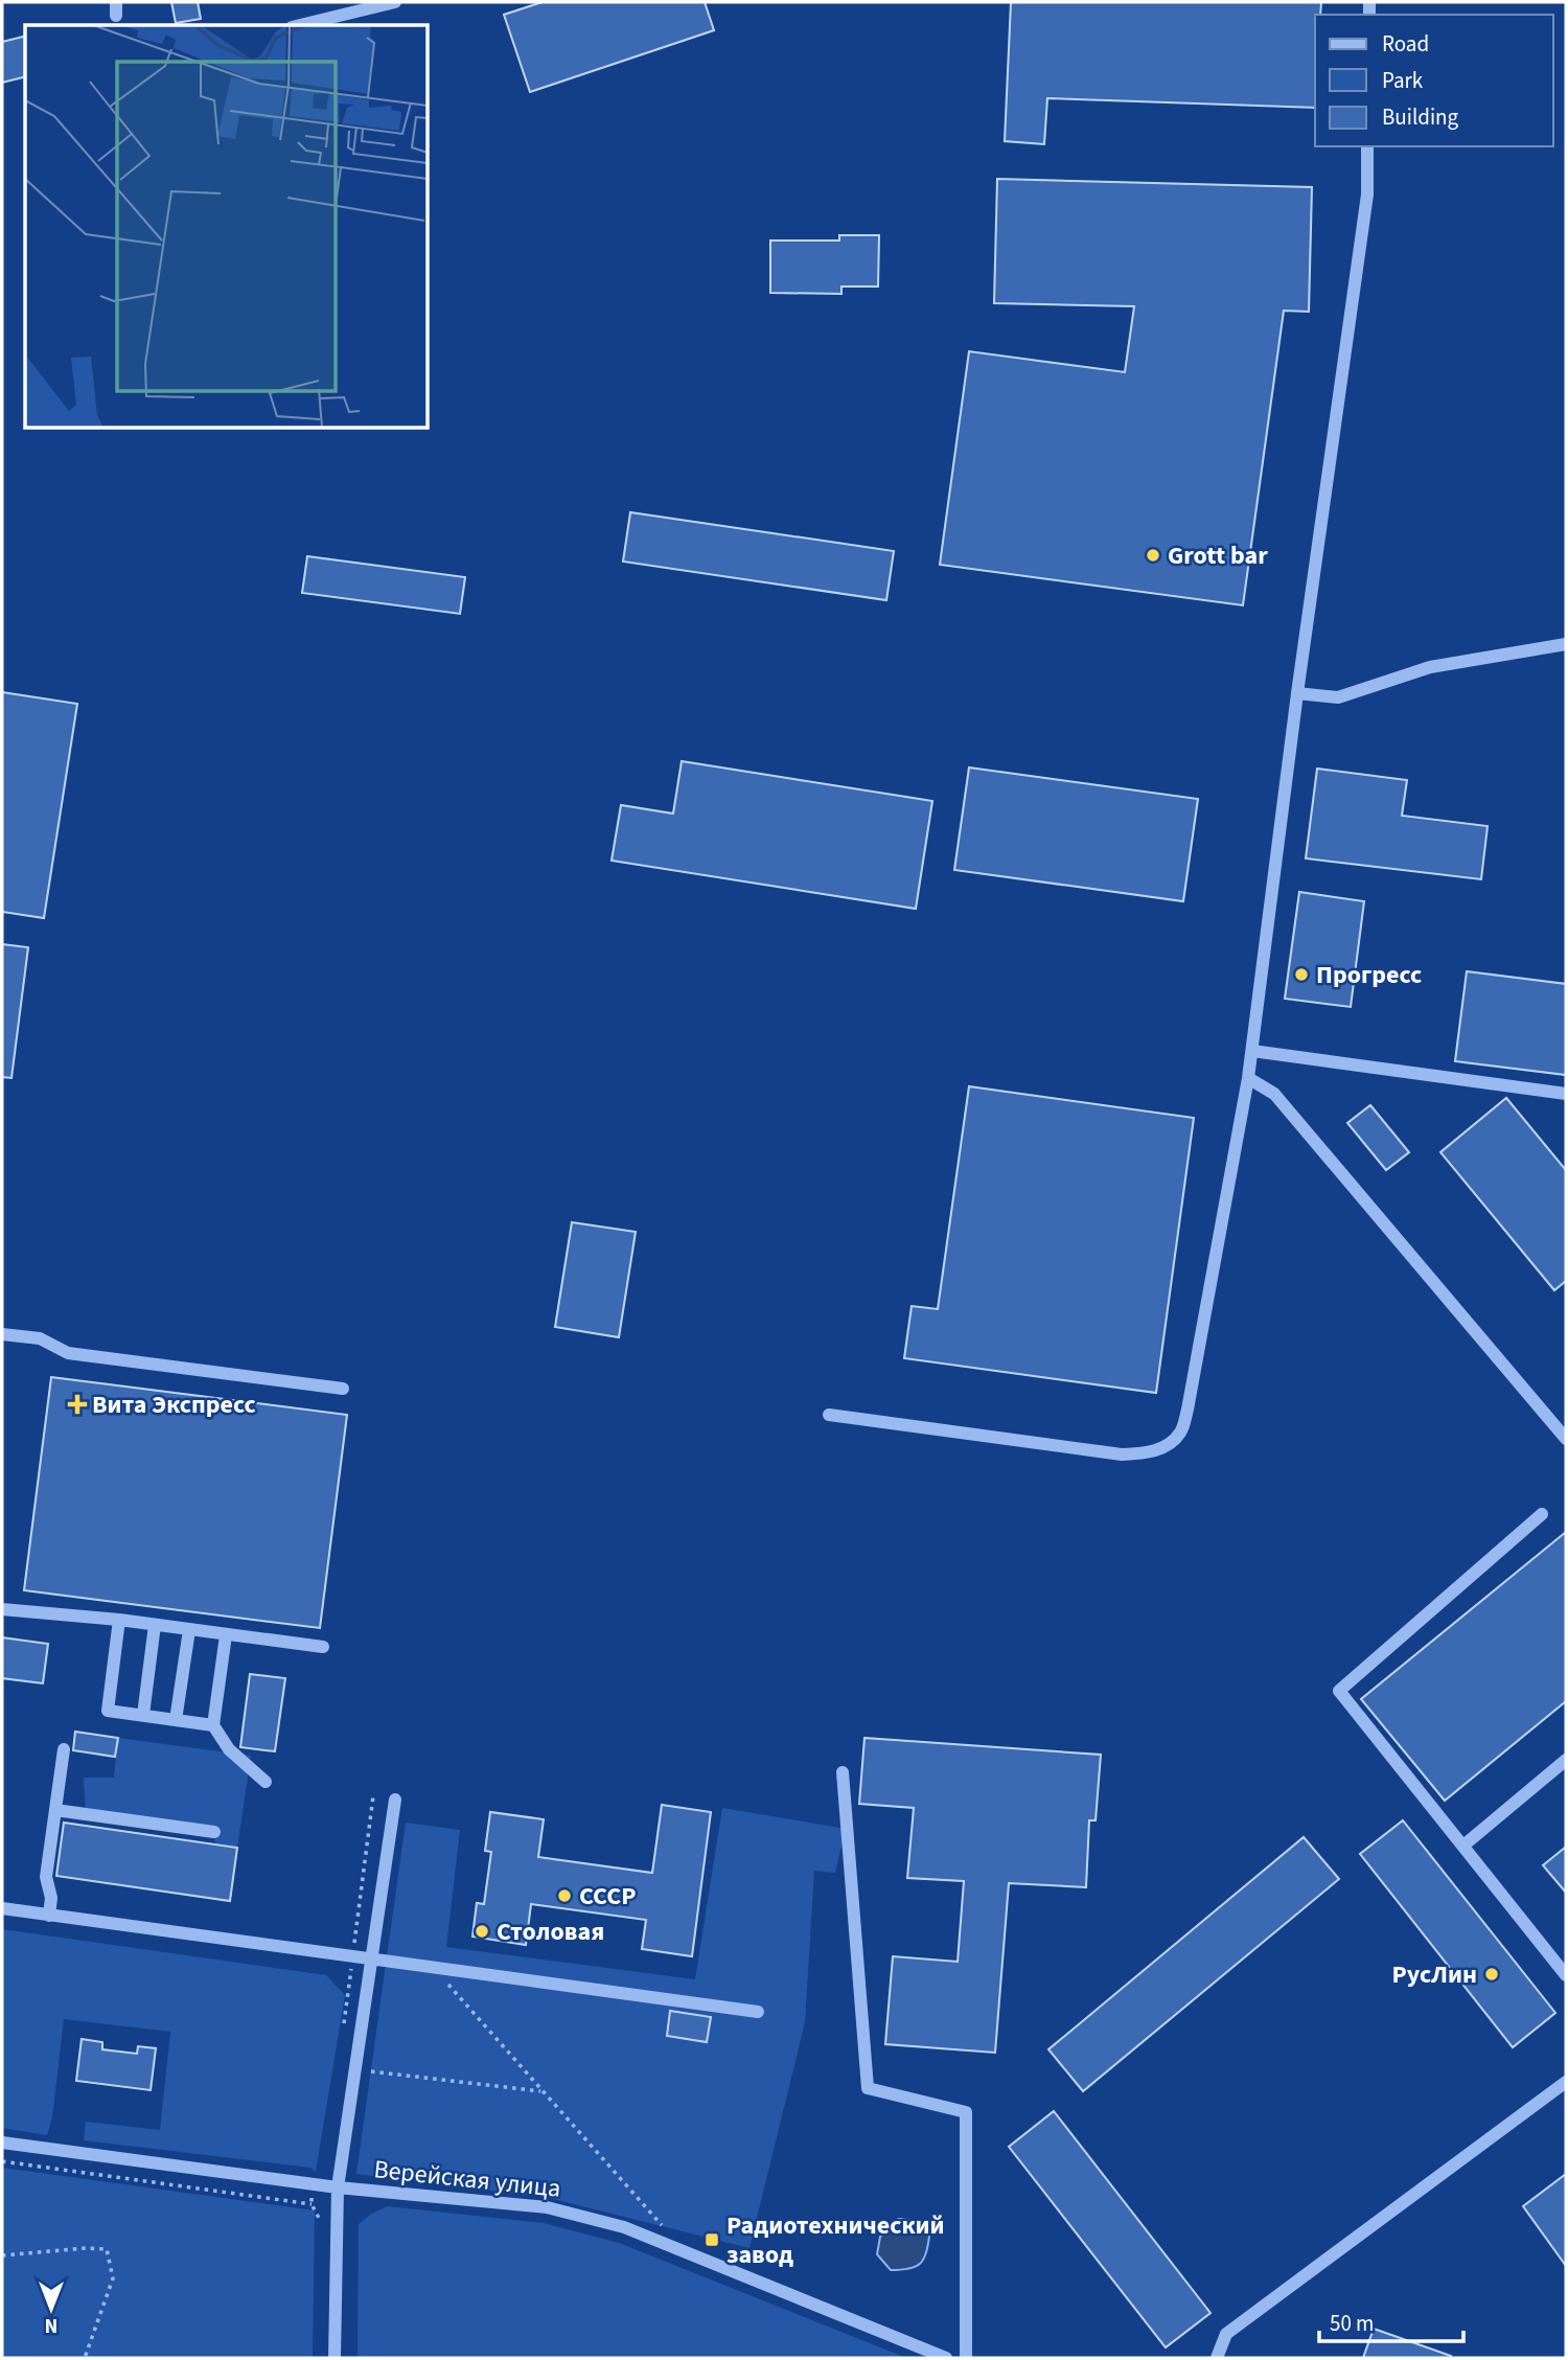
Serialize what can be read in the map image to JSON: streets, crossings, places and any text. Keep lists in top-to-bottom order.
{
  "streets": {
    "street": ["Верейская улица"]
  },
  "places": {
    "other": [
      "Grott bar",
      "Прогресс",
      "СССР",
      "Столовая",
      "РусЛин"
    ],
    "health": ["Вита Экспресс"],
    "transit": ["Радиотехнический завод"]
  },
  "legend": ["Road", "Park", "Building"],
  "scale_bar": "50 m",
  "north": "bottom"
}
